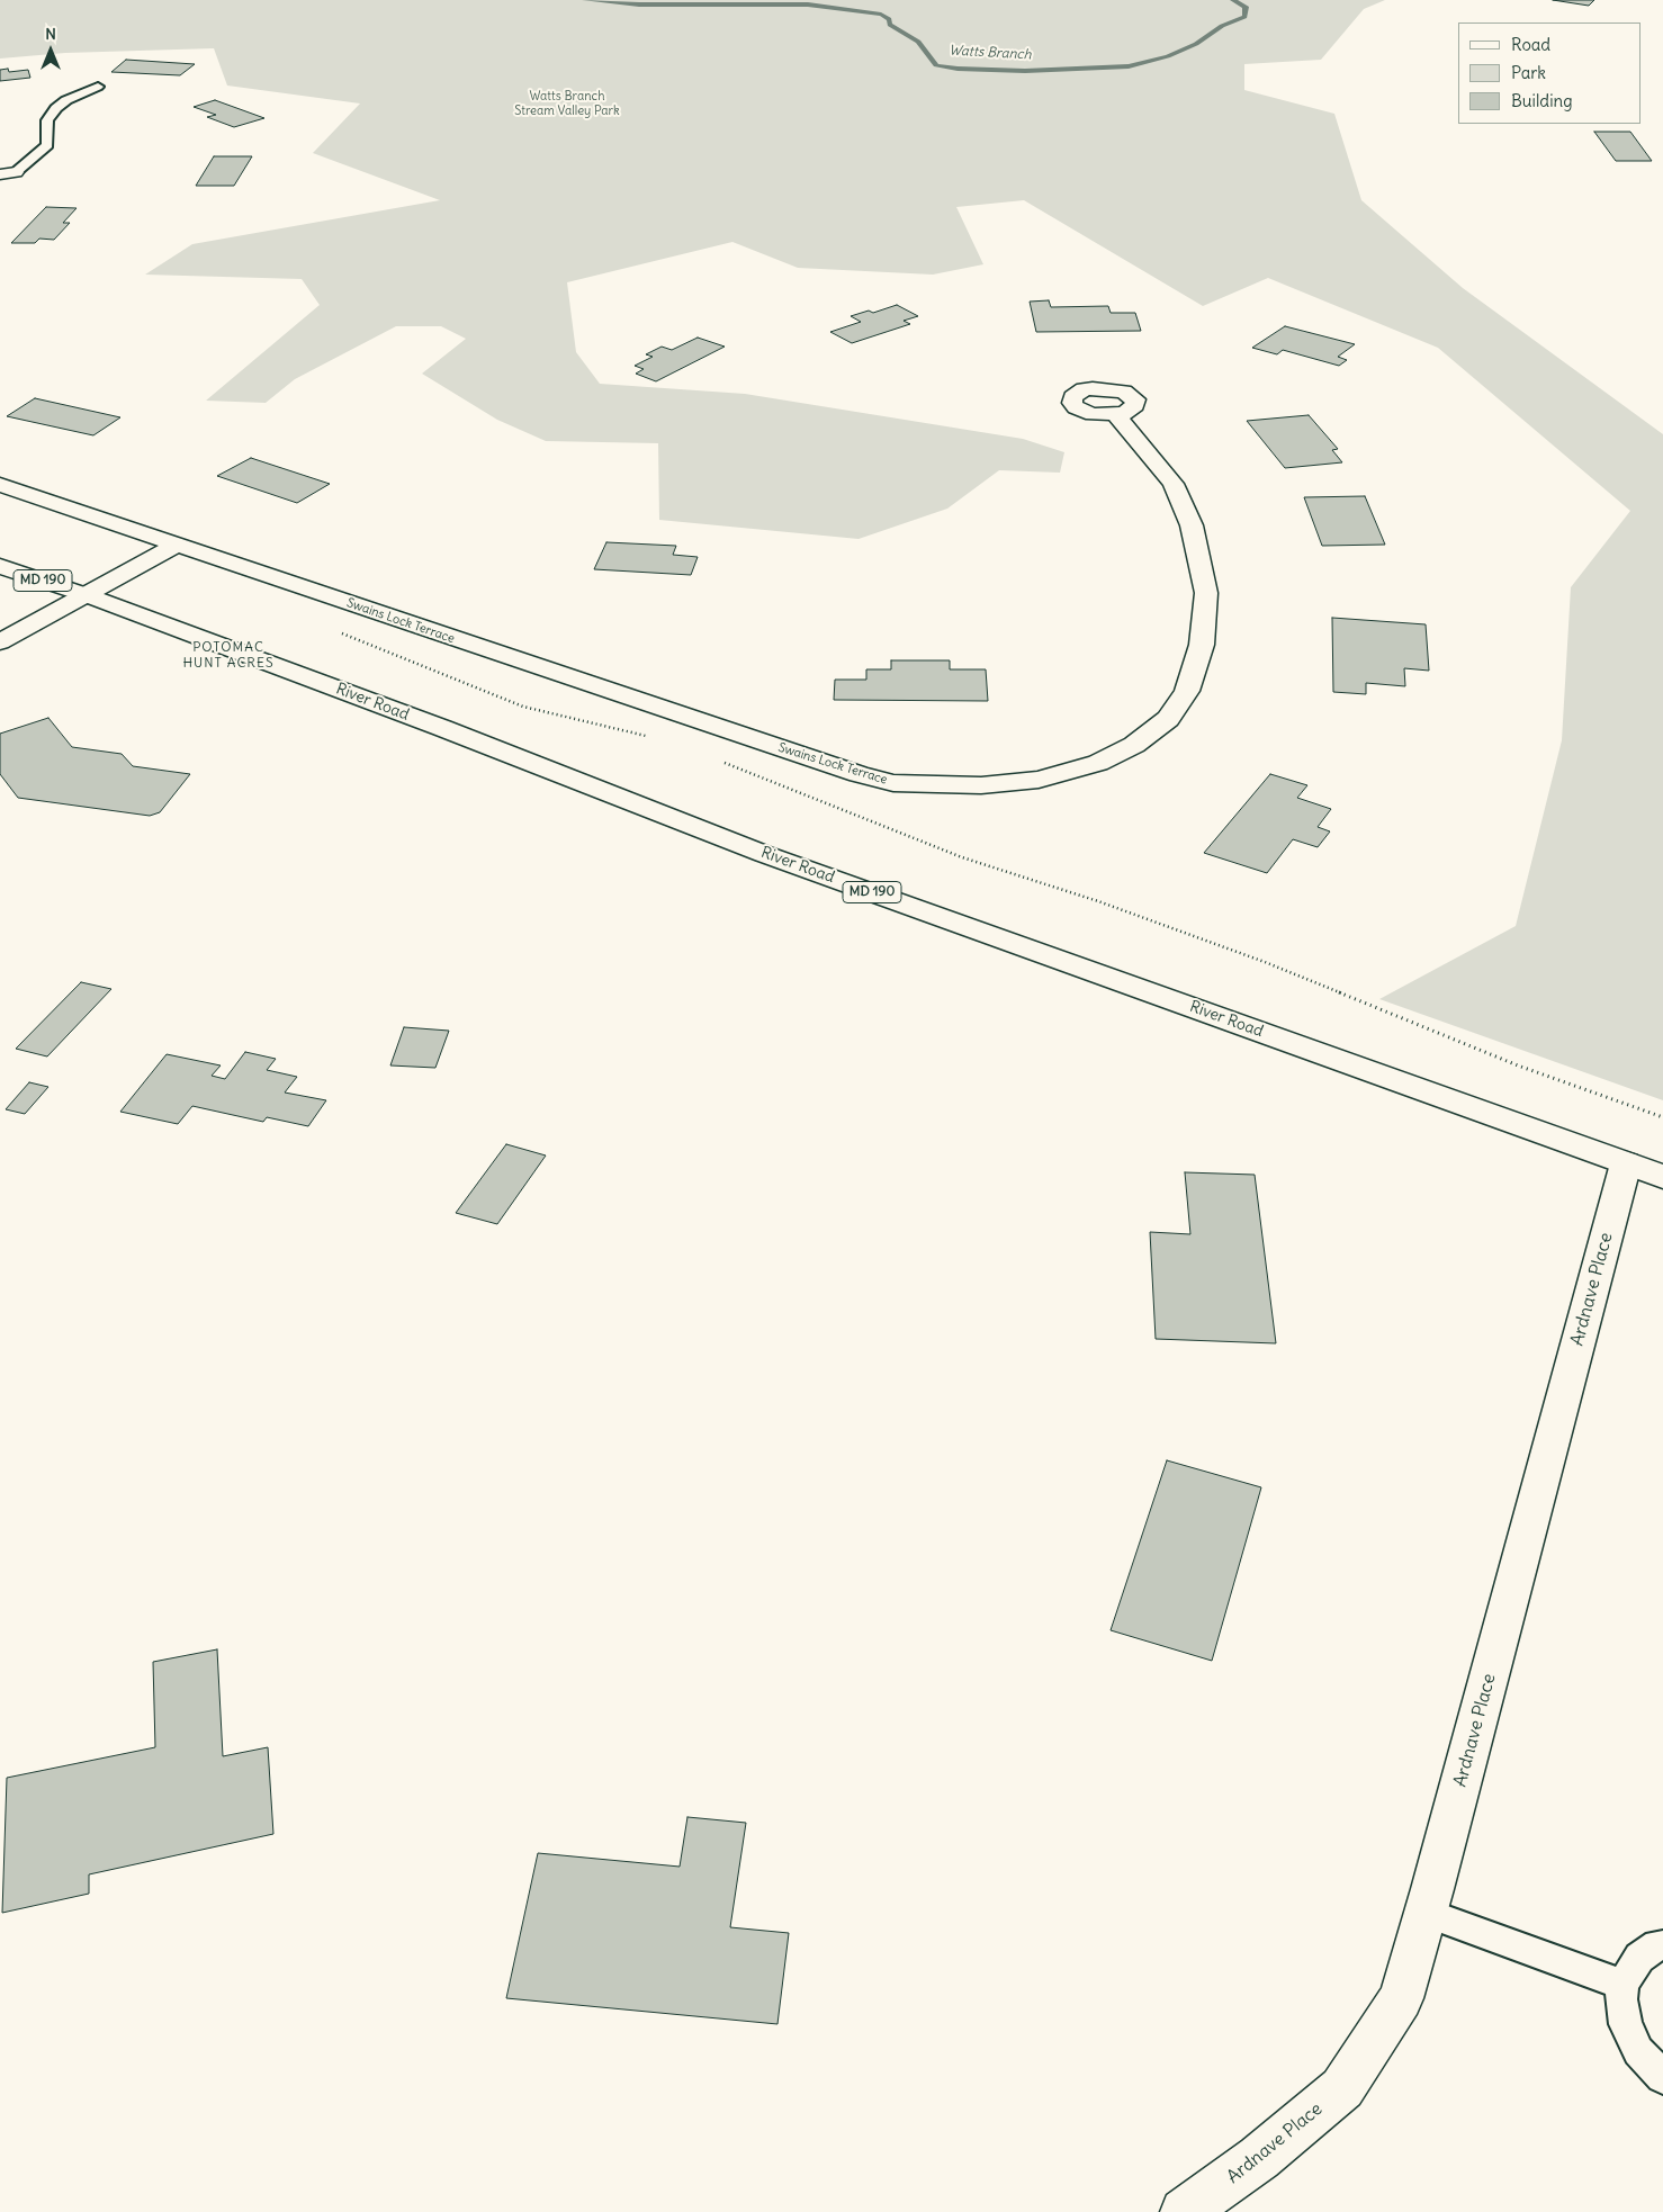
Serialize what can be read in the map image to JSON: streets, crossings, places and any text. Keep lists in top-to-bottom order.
{
  "streets": {
    "street": [
      "MD 190",
      "Swains Lock Terrace",
      "River Road",
      "Ardnave Place"
    ]
  },
  "crossings": [
    ["River Road", "Ardnave Place"]
  ],
  "districts": ["POTOMAC HUNT ACRES"],
  "water": ["Watts Branch"],
  "parks": ["Watts Branch Stream Valley Park"],
  "legend": ["Road", "Park", "Building"],
  "north": "top"
}
